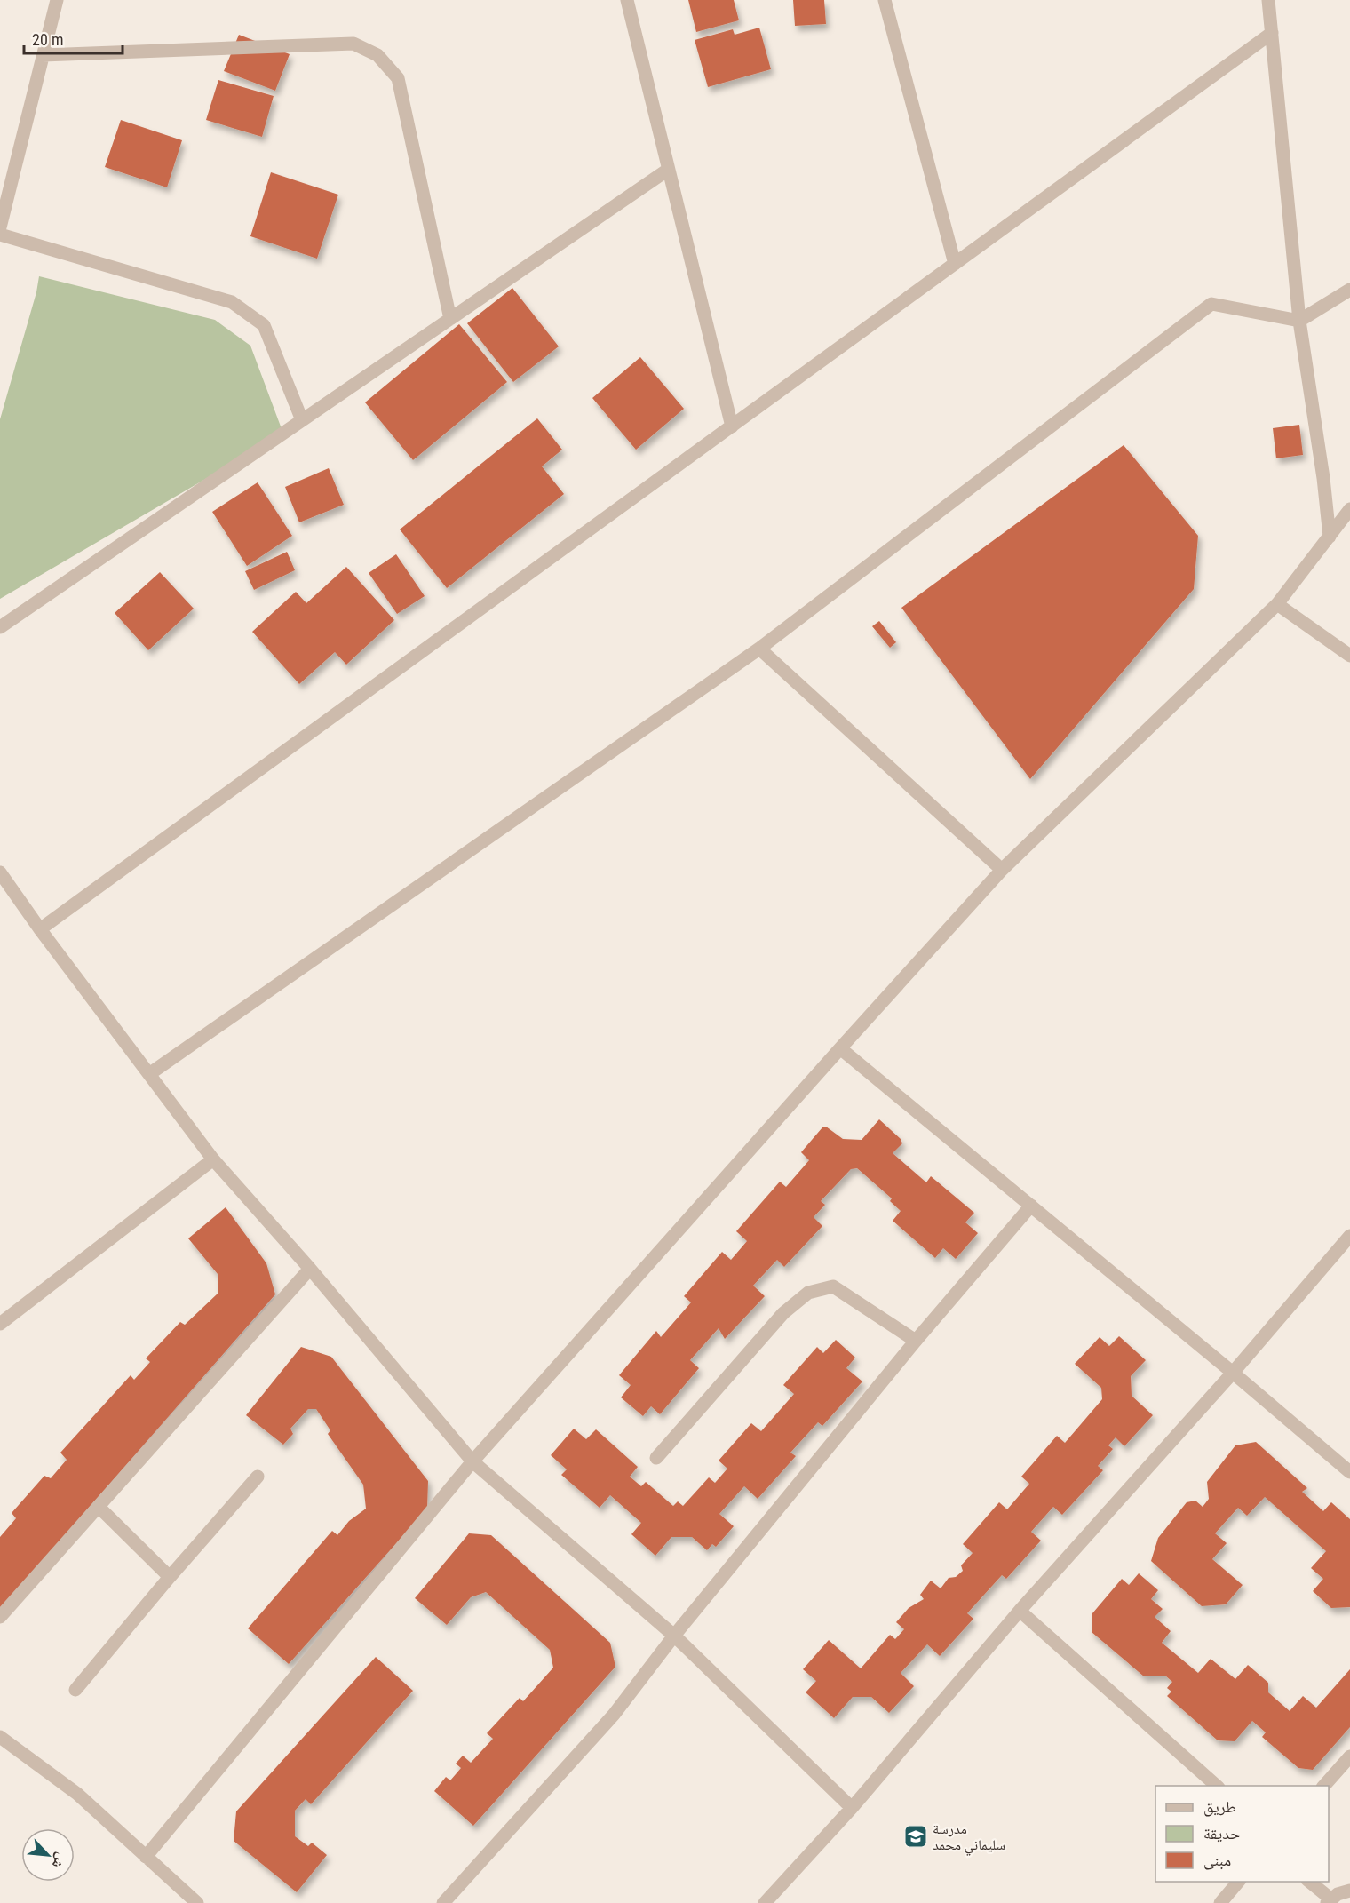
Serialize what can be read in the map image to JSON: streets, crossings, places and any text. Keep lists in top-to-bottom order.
{
  "places": {
    "school or university": ["مدرسة سليماني محمد"]
  },
  "legend": ["طريق", "حديقة", "مبنى"],
  "scale_bar": "20 m",
  "north": "bottom right"
}
